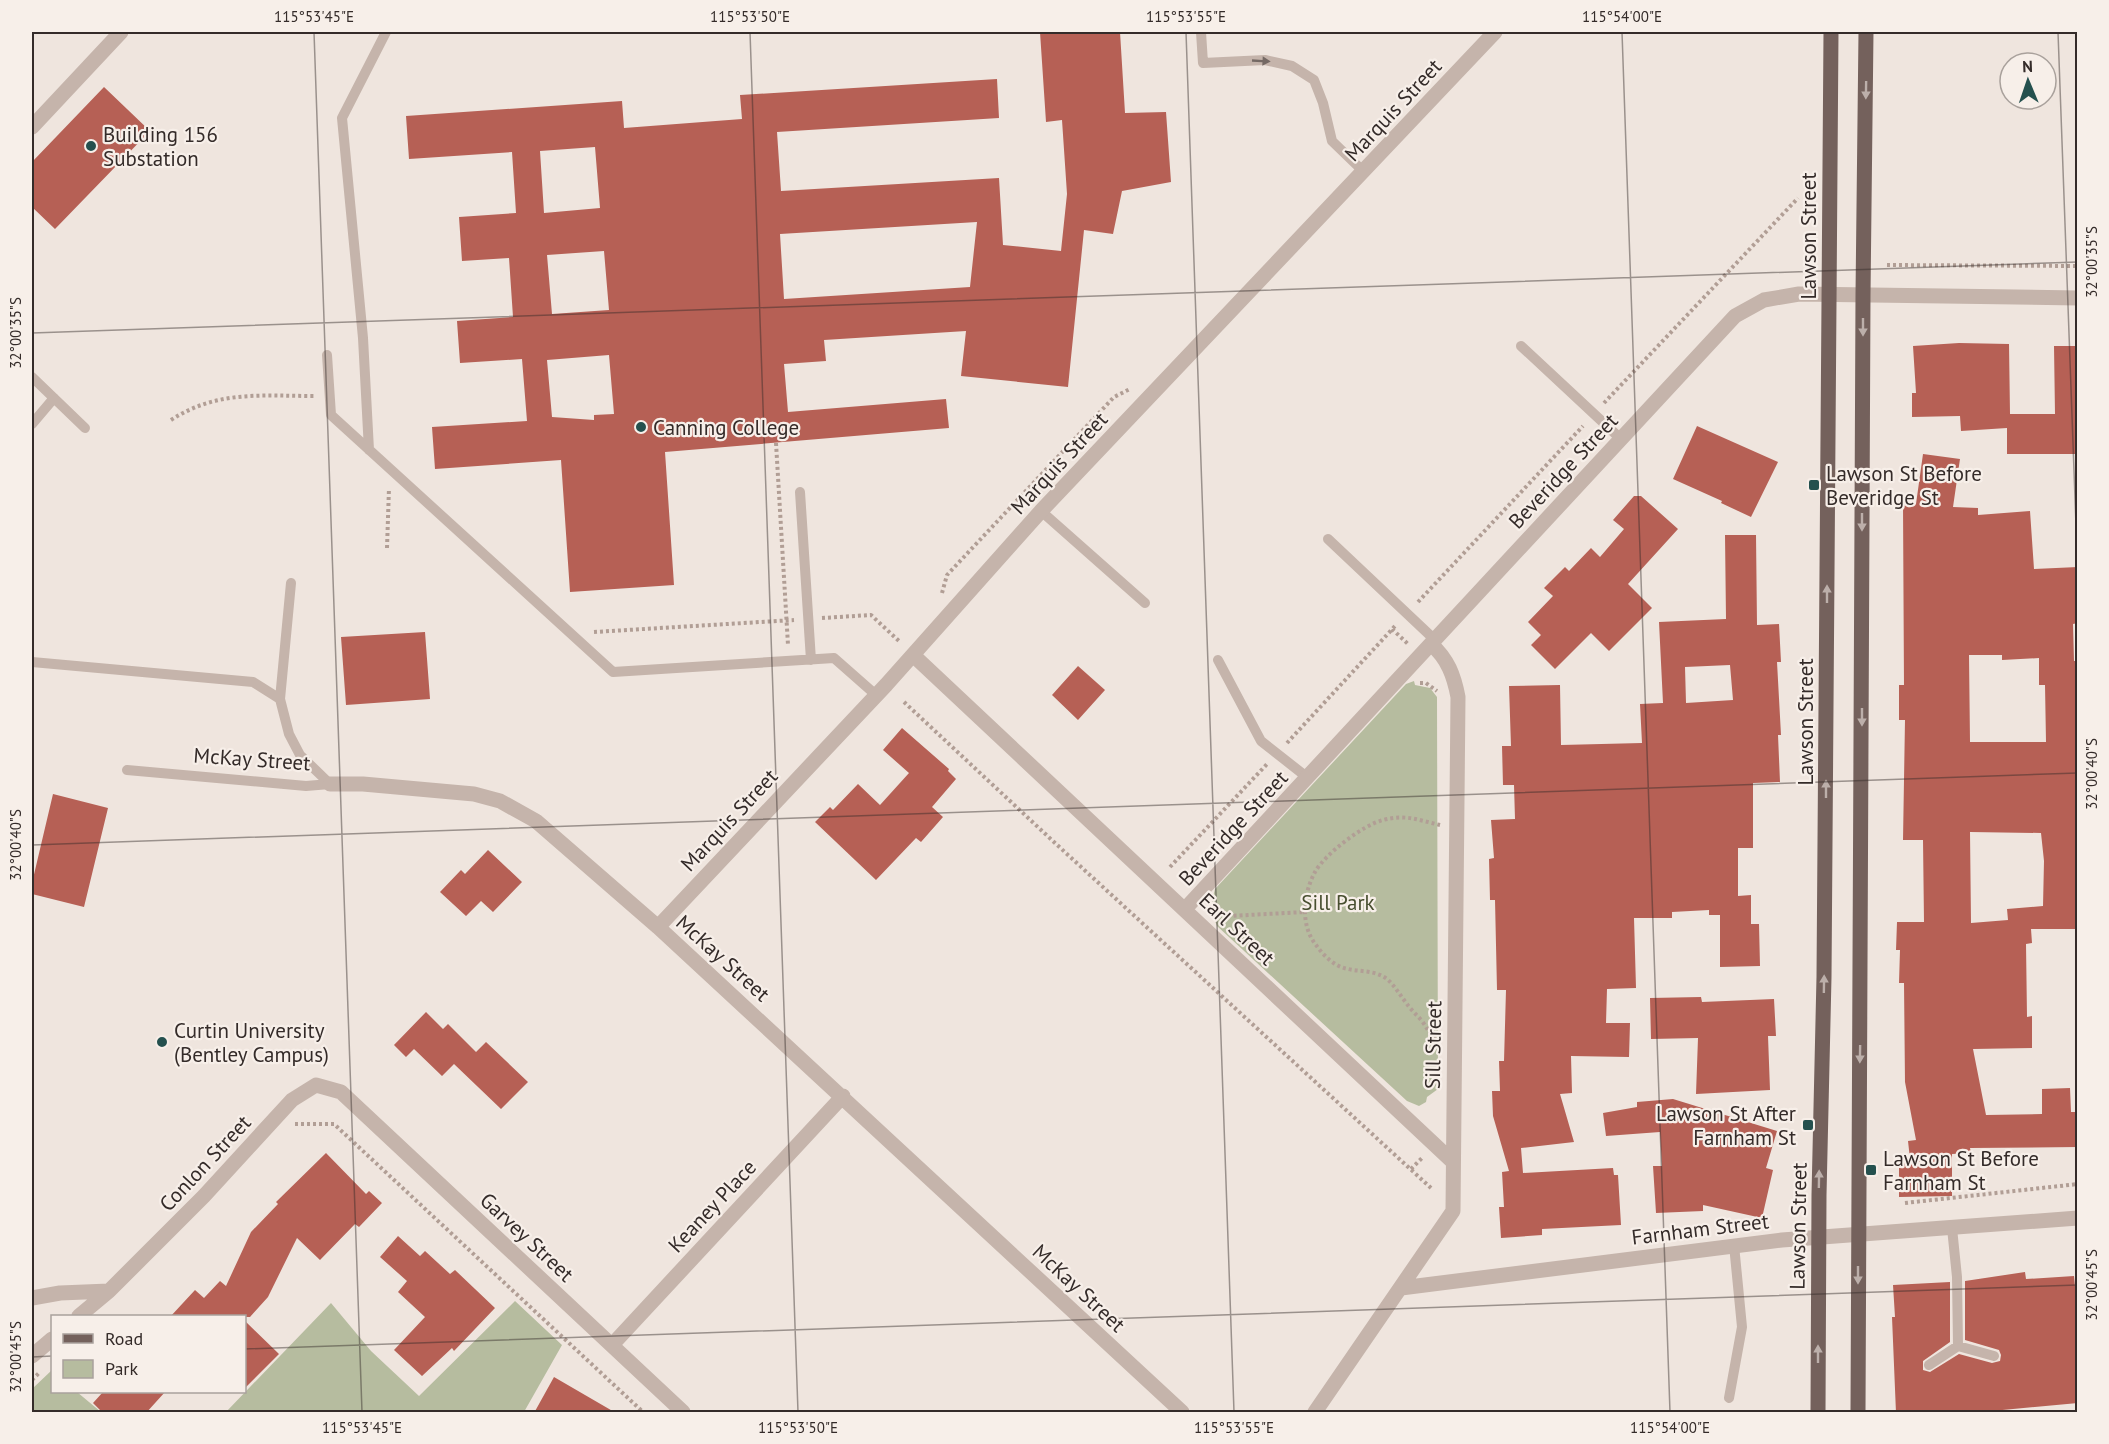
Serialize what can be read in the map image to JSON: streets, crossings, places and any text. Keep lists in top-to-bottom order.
{
  "streets": {
    "main road": ["Lawson Street"],
    "street": [
      "Marquis Street",
      "Beveridge Street",
      "McKay Street",
      "Earl Street",
      "Sill Street",
      "Conlon Street",
      "Keaney Place",
      "Farnham Street",
      "Garvey Street"
    ]
  },
  "crossings": [
    ["Marquis Street", "McKay Street"],
    ["Marquis Street", "Earl Street"],
    ["Lawson Street", "Beveridge Street"],
    ["Lawson Street", "Farnham Street"],
    ["Beveridge Street", "Earl Street"],
    ["Beveridge Street", "Sill Street"],
    ["McKay Street", "Keaney Place"],
    ["Earl Street", "Sill Street"],
    ["Sill Street", "Farnham Street"],
    ["Conlon Street", "Garvey Street"],
    ["Keaney Place", "Garvey Street"]
  ],
  "parks": ["Sill Park"],
  "places": {
    "other": ["Building 156 Substation", "Canning College", "Curtin University (Bentley Campus)"],
    "transit": ["Lawson St Before Beveridge St", "Lawson St After Farnham St", "Lawson St Before Farnham St"]
  },
  "legend": ["Road", "Park"],
  "north": "top",
  "coordinates": [
    "115°53'45\"E",
    "115°53'50\"E",
    "115°53'55\"E",
    "115°54'00\"E",
    "32°00'35\"S",
    "32°00'40\"S",
    "32°00'45\"S"
  ]
}
